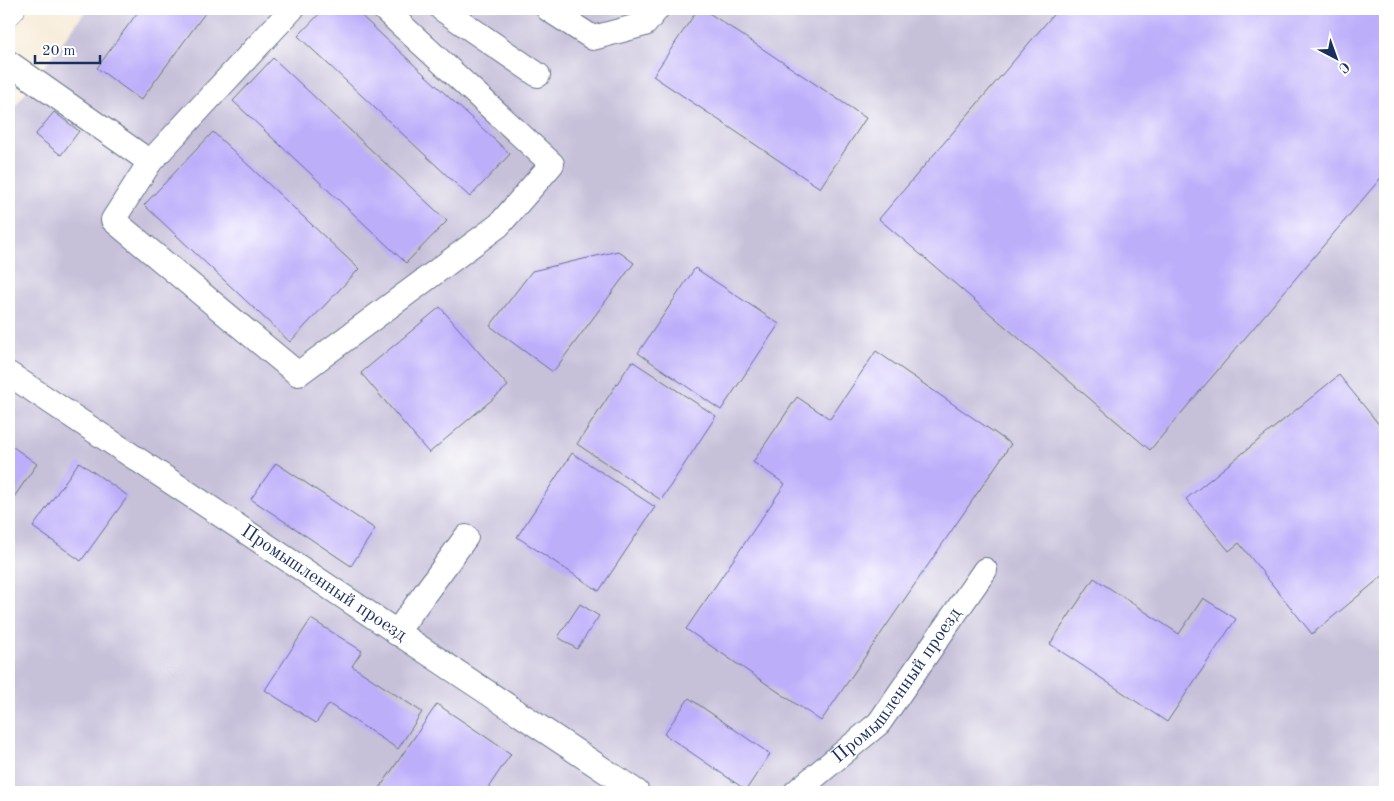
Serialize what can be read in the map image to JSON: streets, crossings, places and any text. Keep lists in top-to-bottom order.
{
  "streets": {
    "street": ["Промышленный проезд"]
  },
  "scale_bar": "20 m",
  "north": "bottom right"
}
